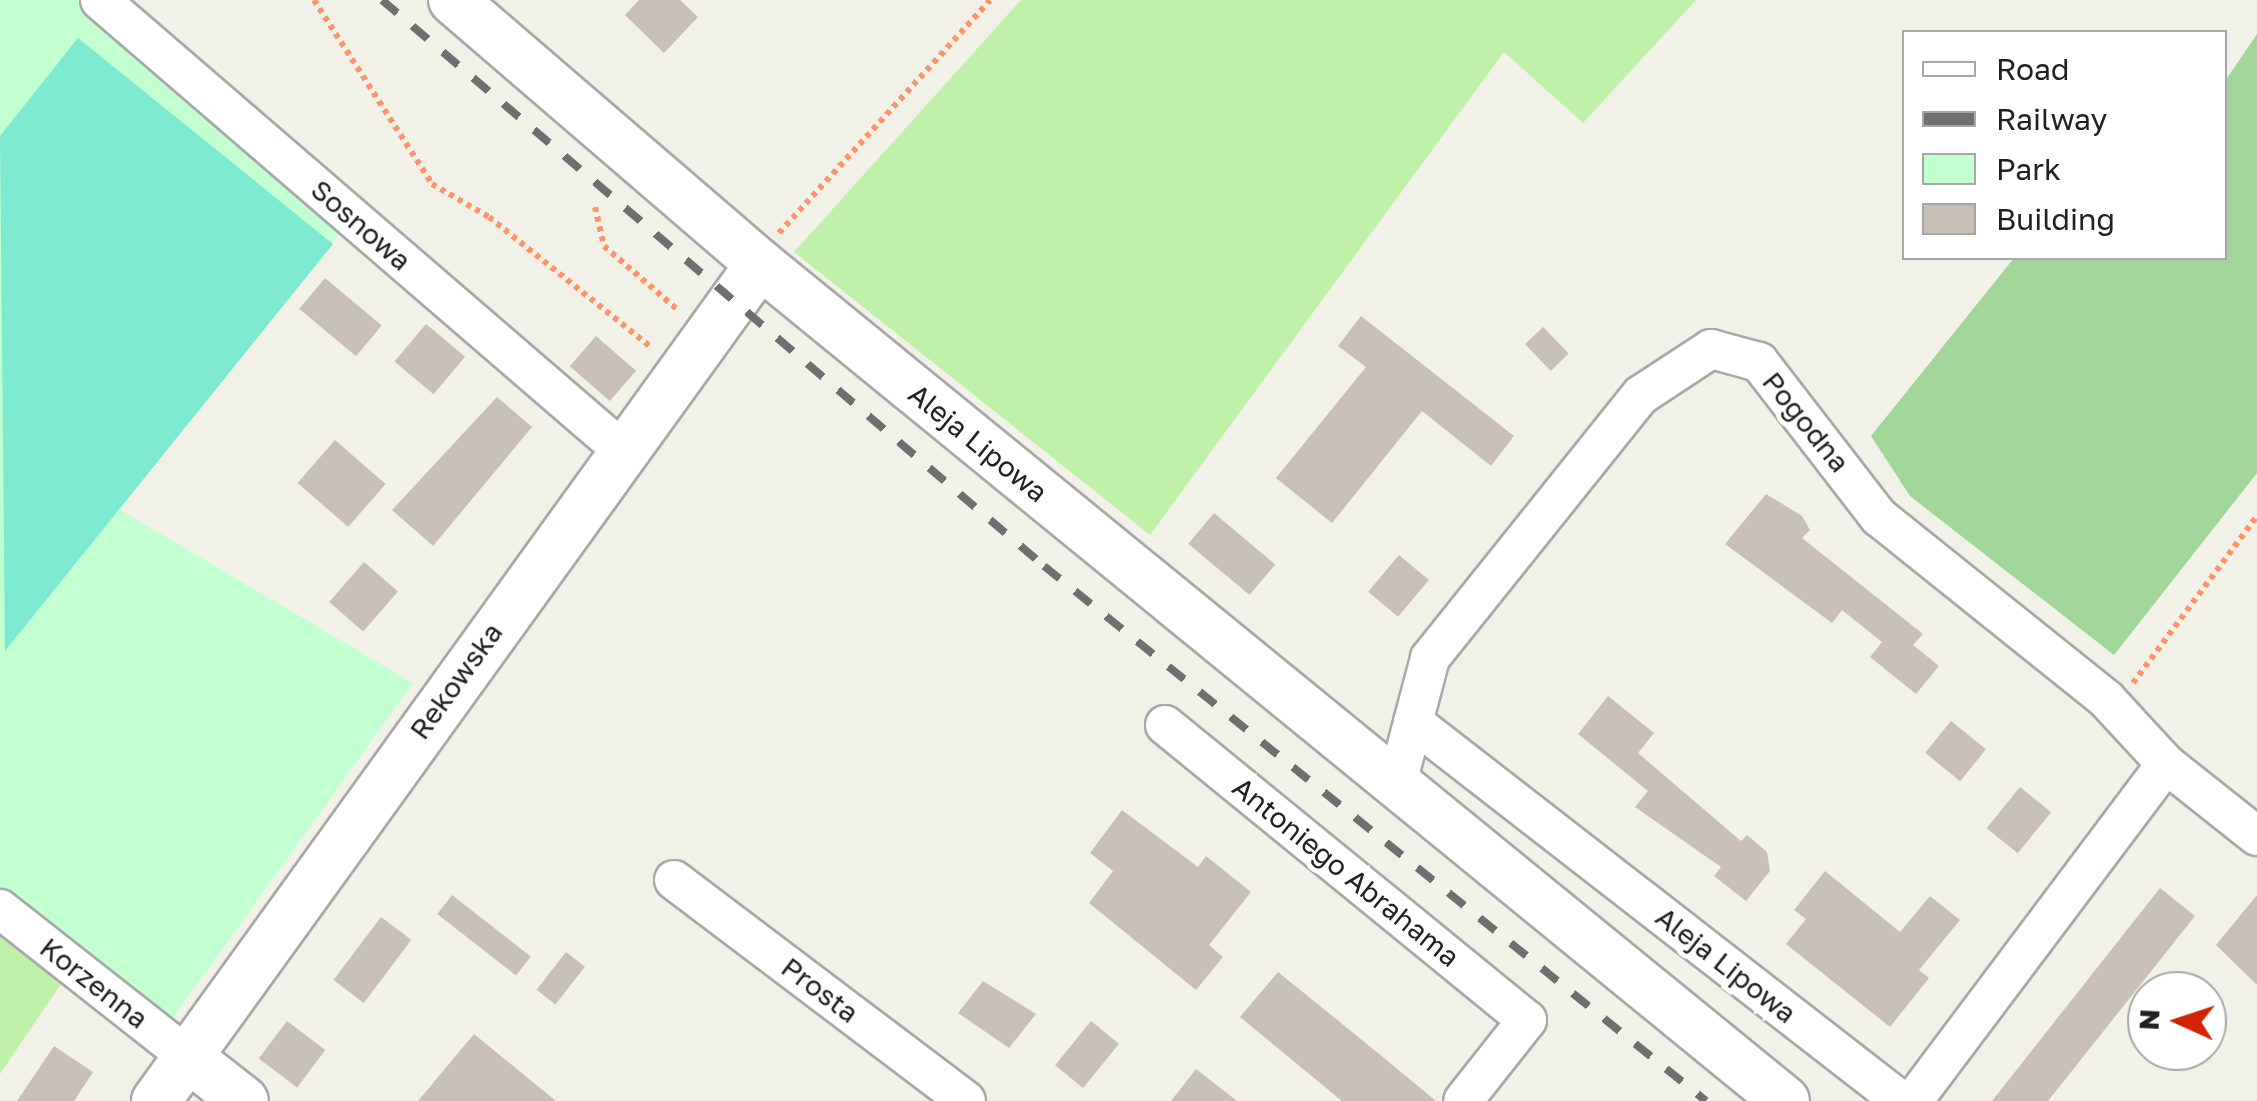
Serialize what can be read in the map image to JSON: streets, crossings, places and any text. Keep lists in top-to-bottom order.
{
  "streets": {
    "street": [
      "Sosnowa",
      "Pogodna",
      "Aleja Lipowa",
      "Rekowska",
      "Antoniego Abrahama",
      "Korzenna",
      "Prosta"
    ]
  },
  "crossings": [
    ["Sosnowa", "Rekowska"],
    ["Pogodna", "Aleja Lipowa"],
    ["Aleja Lipowa", "Rekowska"],
    ["Rekowska", "Korzenna"]
  ],
  "legend": [
    "Road",
    "Railway",
    "Park",
    "Building"
  ],
  "north": "left"
}
